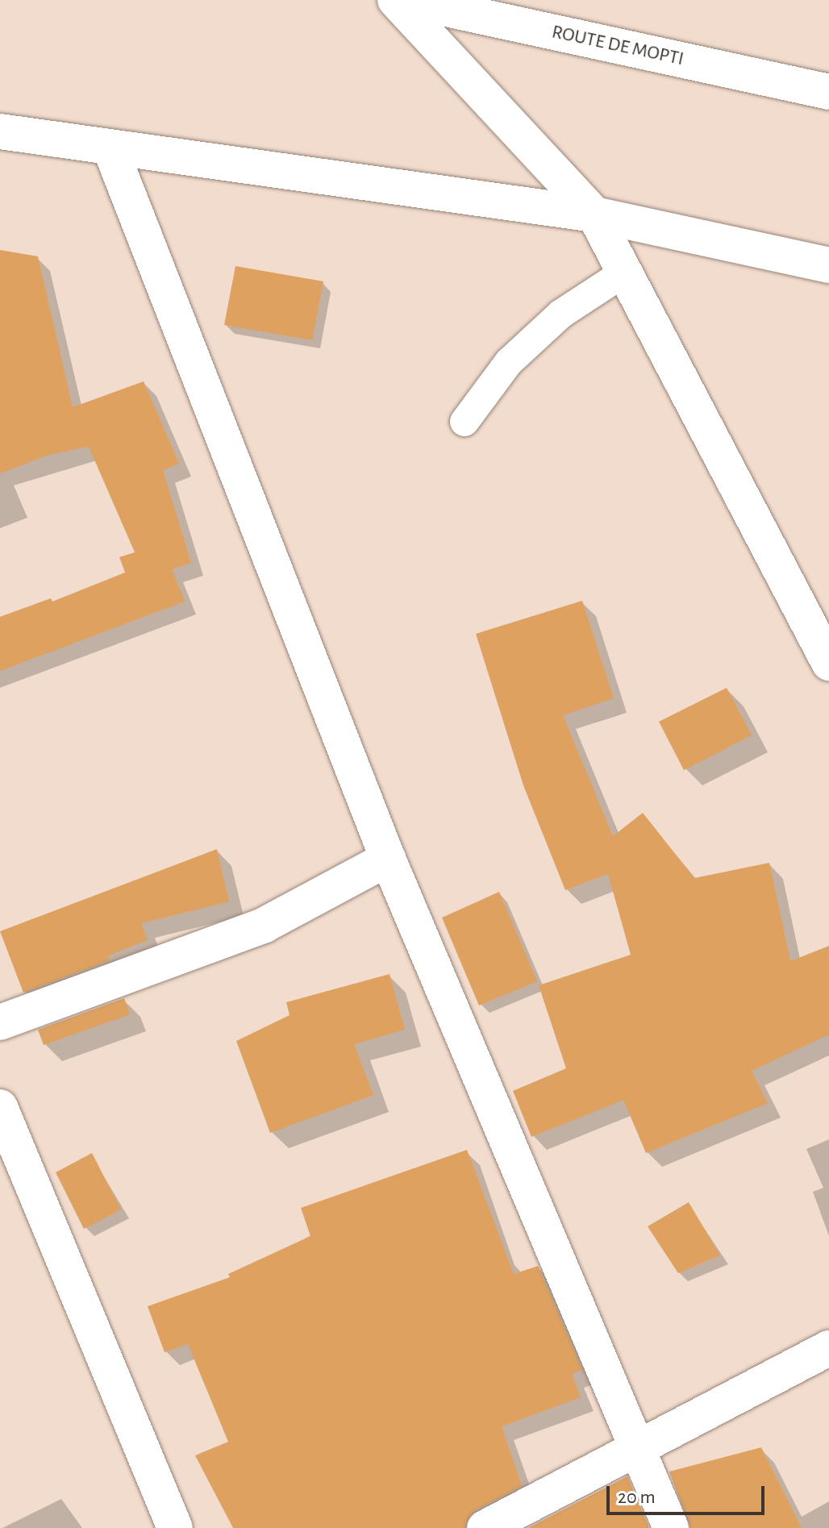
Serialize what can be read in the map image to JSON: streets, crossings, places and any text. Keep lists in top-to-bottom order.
{
  "streets": {
    "main road": ["ROUTE DE MOPTI"]
  },
  "scale_bar": "20 m"
}
